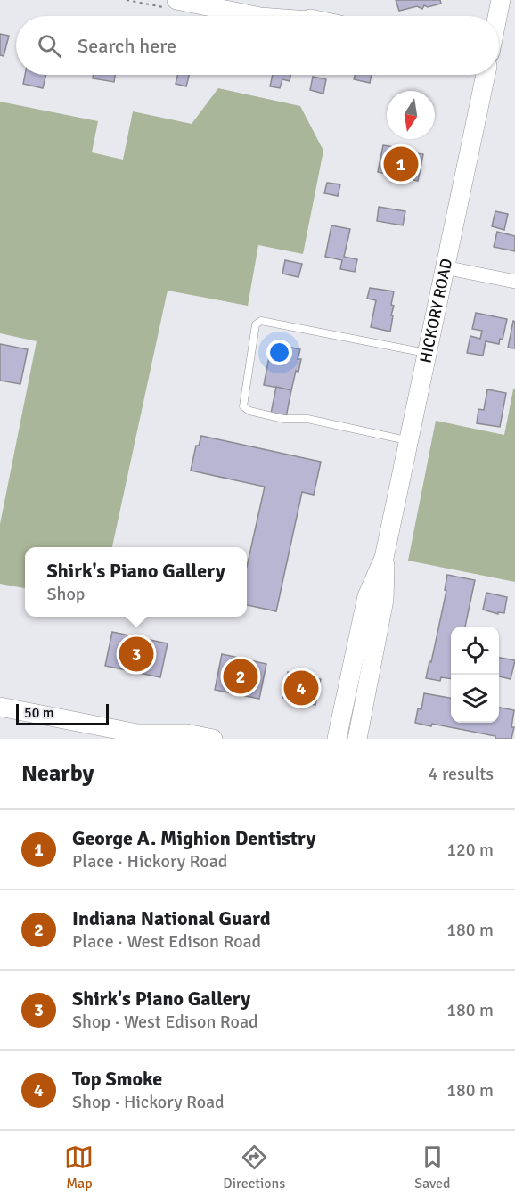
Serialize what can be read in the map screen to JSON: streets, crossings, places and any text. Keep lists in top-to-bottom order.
{
  "streets": {
    "street": ["HICKORY ROAD"]
  },
  "scale_bar": "50 m",
  "north": "bottom",
  "page": {
    "search": "Search here",
    "pins": [
      "1",
      "3",
      "2",
      "4"
    ],
    "popup": ["Shirk's Piano Gallery", "Shop"],
    "scale": "50 m",
    "heading": ["Nearby", "4 results"],
    "list": [
      {
        "mark": "1",
        "name": "George A. Mighion Dentistry",
        "note": "Place · Hickory Road",
        "value": "120 m"
      },
      {
        "mark": "2",
        "name": "Indiana National Guard",
        "note": "Place · West Edison Road",
        "value": "180 m"
      },
      {
        "mark": "3",
        "name": "Shirk's Piano Gallery",
        "note": "Shop · West Edison Road",
        "value": "180 m"
      },
      {
        "mark": "4",
        "name": "Top Smoke",
        "note": "Shop · Hickory Road",
        "value": "180 m"
      }
    ],
    "nav": ["Map", "Directions", "Saved"]
  }
}
